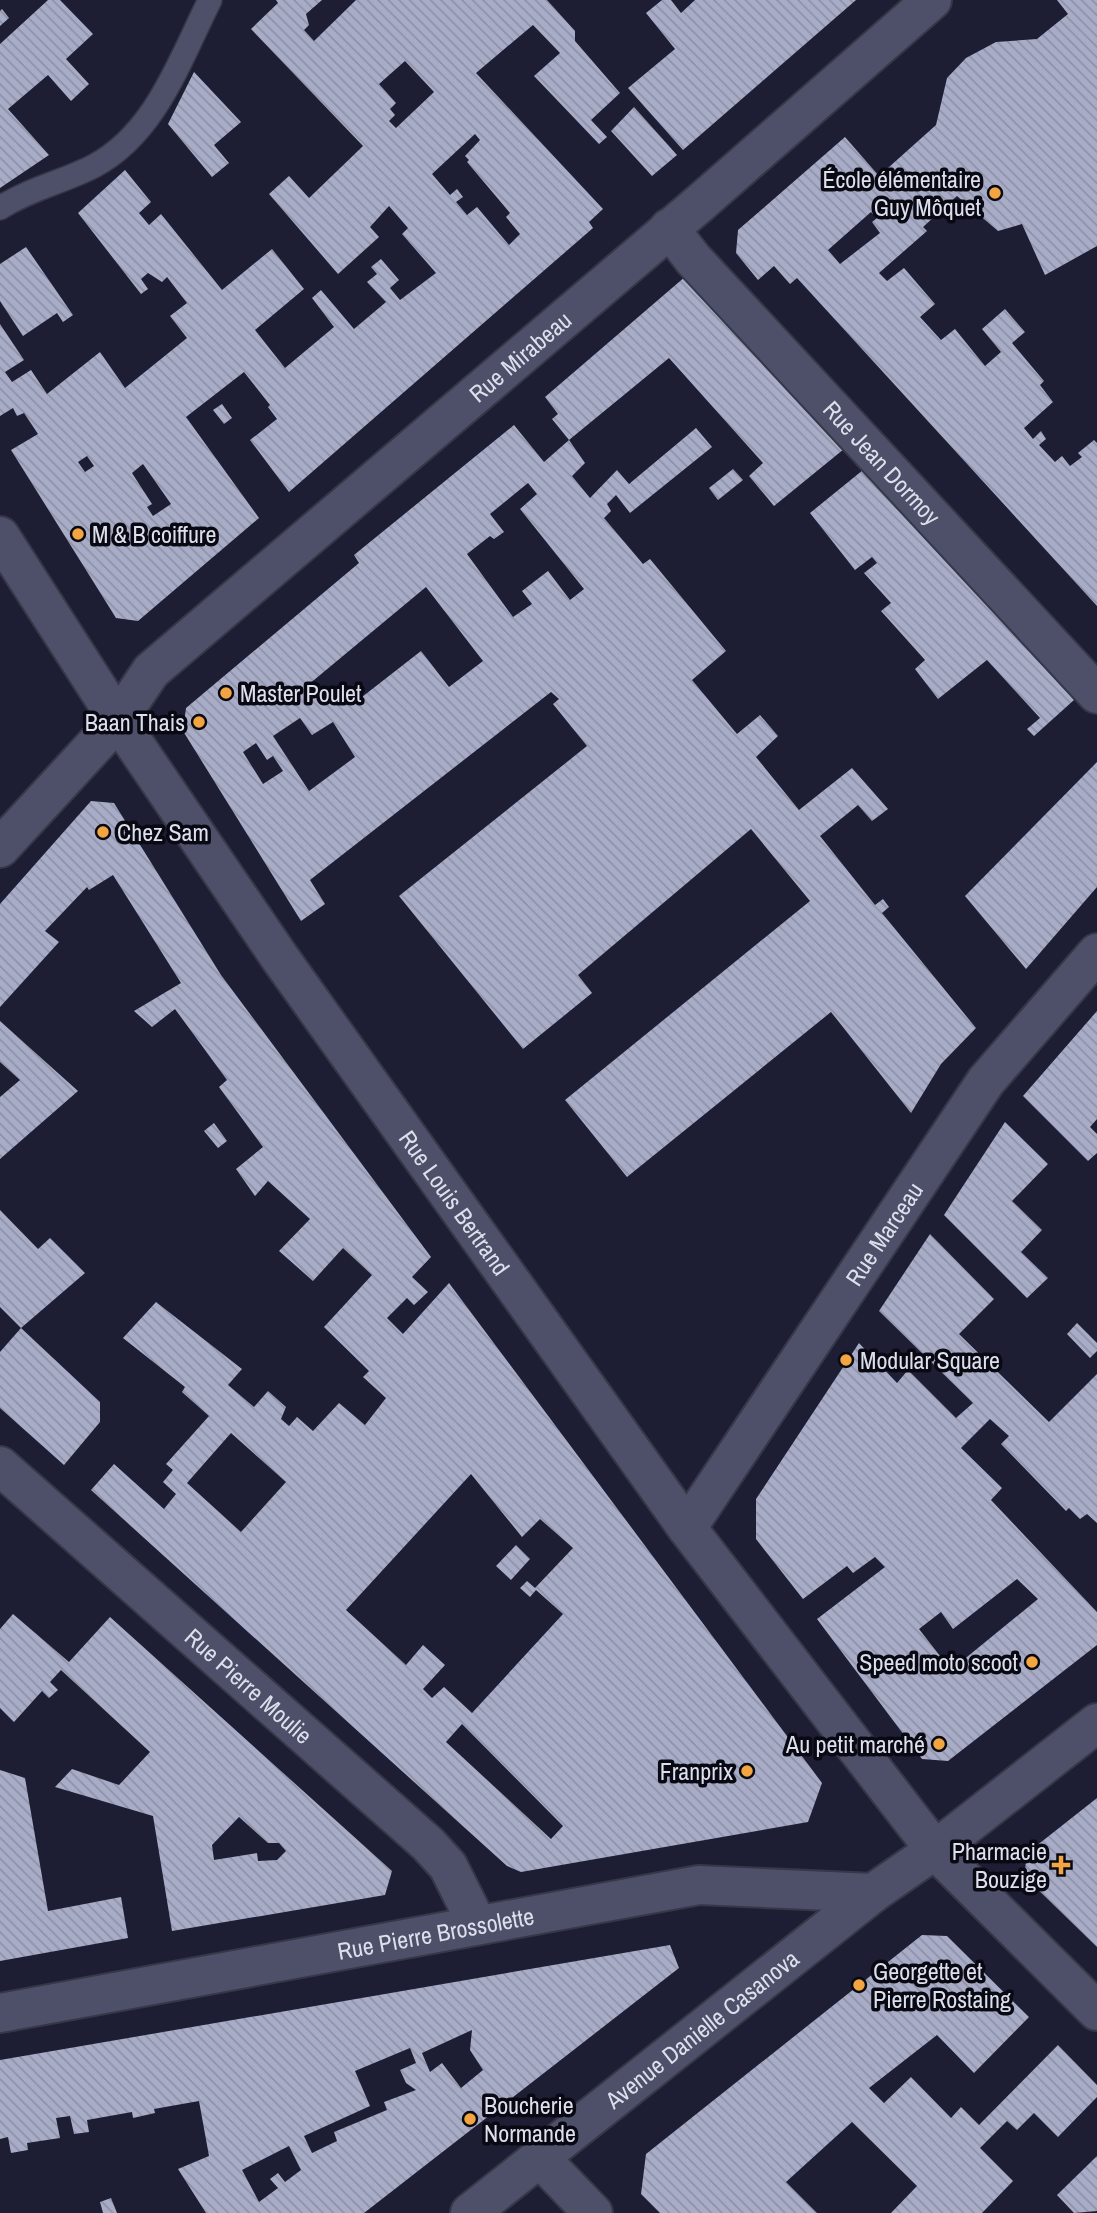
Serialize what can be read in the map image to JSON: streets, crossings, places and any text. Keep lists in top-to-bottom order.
{
  "streets": {
    "street": [
      "Rue Mirabeau",
      "Rue Jean Dormoy",
      "Rue Louis Bertrand",
      "Rue Marceau",
      "Rue Pierre Moulie",
      "Rue Pierre Brossolette",
      "Avenue Danielle Casanova"
    ]
  },
  "crossings": [
    ["Rue Mirabeau", "Rue Jean Dormoy"],
    ["Rue Mirabeau", "Rue Louis Bertrand"],
    ["Rue Louis Bertrand", "Rue Marceau"],
    ["Rue Louis Bertrand", "Avenue Danielle Casanova"],
    ["Rue Pierre Moulie", "Rue Pierre Brossolette"],
    ["Rue Pierre Brossolette", "Avenue Danielle Casanova"]
  ],
  "places": {
    "other": [
      "École élémentaire Guy Môquet",
      "M & B coiffure",
      "Master Poulet",
      "Baan Thais",
      "Chez Sam",
      "Modular Square",
      "Speed moto scoot",
      "Au petit marché",
      "Franprix",
      "Georgette et Pierre Rostaing",
      "Boucherie Normande"
    ],
    "health": ["Pharmacie Bouzige"]
  }
}
